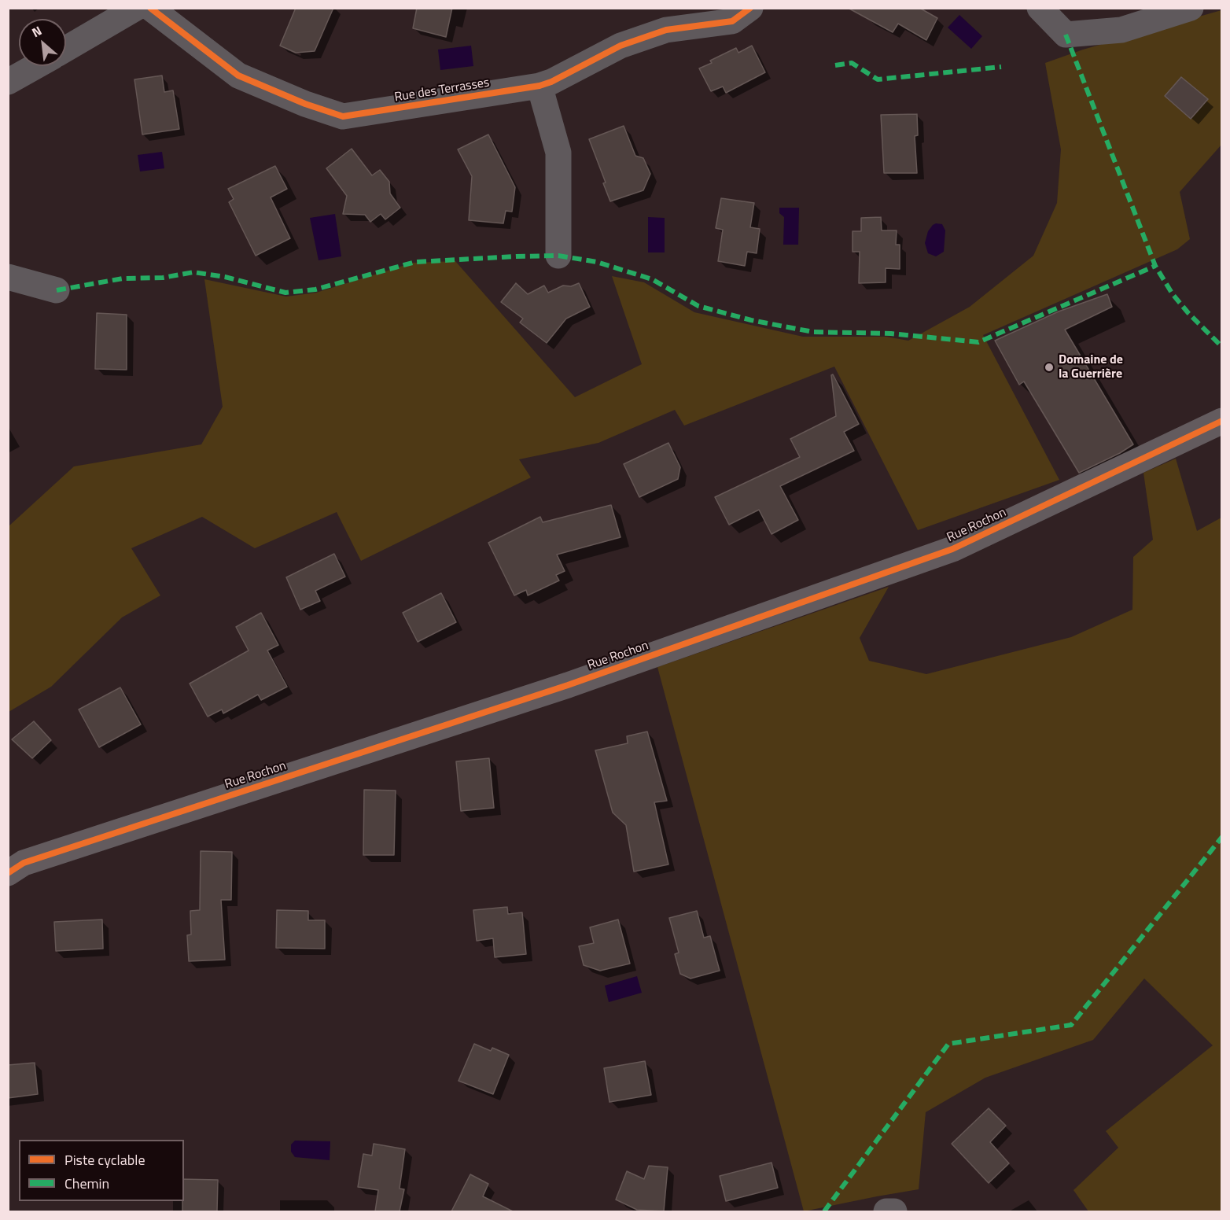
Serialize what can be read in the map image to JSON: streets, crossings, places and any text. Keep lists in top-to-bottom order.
{
  "streets": {
    "street": ["Rue des Terrasses", "Rue Rochon"]
  },
  "places": ["Domaine de la Guerrière"],
  "legend": ["Piste cyclable", "Chemin"],
  "north": "top left"
}
